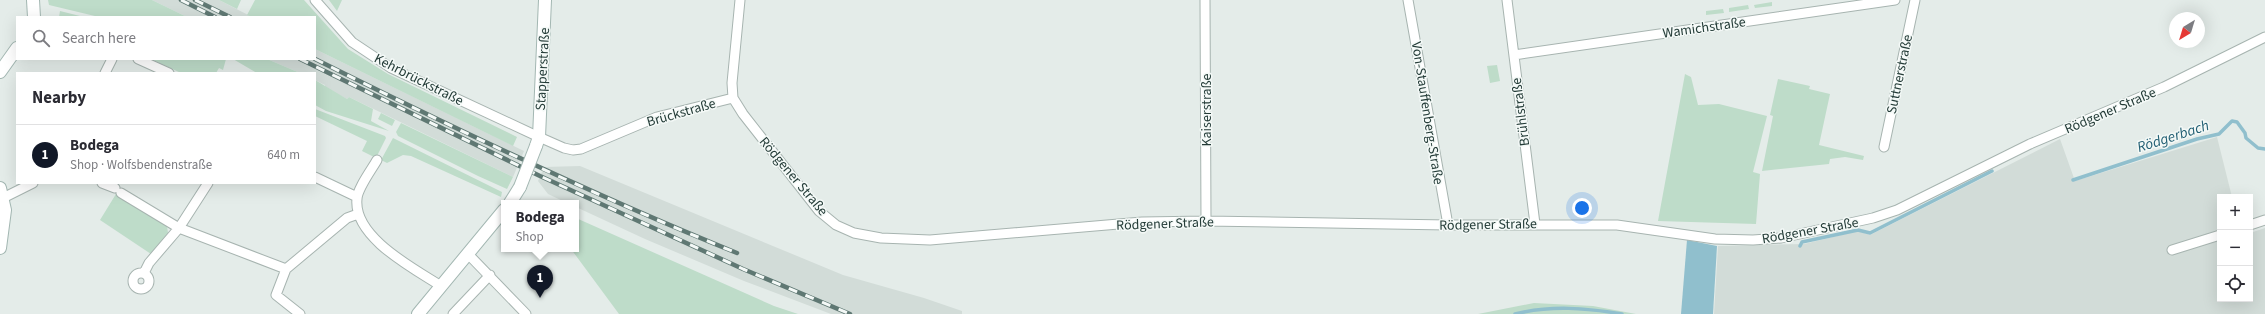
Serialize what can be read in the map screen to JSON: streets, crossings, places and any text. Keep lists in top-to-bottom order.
{
  "streets": {
    "street": [
      "Wamichstraße",
      "Stapperstraße",
      "Suttnerstraße",
      "Kehrbrückstraße",
      "Kaiserstraße",
      "Rödgener Straße",
      "Brückstraße",
      "Brühlstraße",
      "Von-Stauffenberg-Straße"
    ]
  },
  "crossings": [
    ["Wamichstraße", "Brühlstraße"],
    ["Stapperstraße", "Kehrbrückstraße"],
    ["Stapperstraße", "Brückstraße"],
    ["Kehrbrückstraße", "Brückstraße"],
    ["Kaiserstraße", "Rödgener Straße"],
    ["Rödgener Straße", "Brückstraße"],
    ["Rödgener Straße", "Brühlstraße"],
    ["Rödgener Straße", "Von-Stauffenberg-Straße"]
  ],
  "water": ["Rödgerbach"],
  "north": "bottom left",
  "page": {
    "search": "Search here",
    "heading": "Nearby",
    "list": [
      {
        "mark": "1",
        "name": "Bodega",
        "note": "Shop · Wolfsbendenstraße",
        "value": "640 m"
      }
    ],
    "map_buttons": ["+", "−"],
    "popup": ["Bodega", "Shop"],
    "pins": "1"
  }
}
